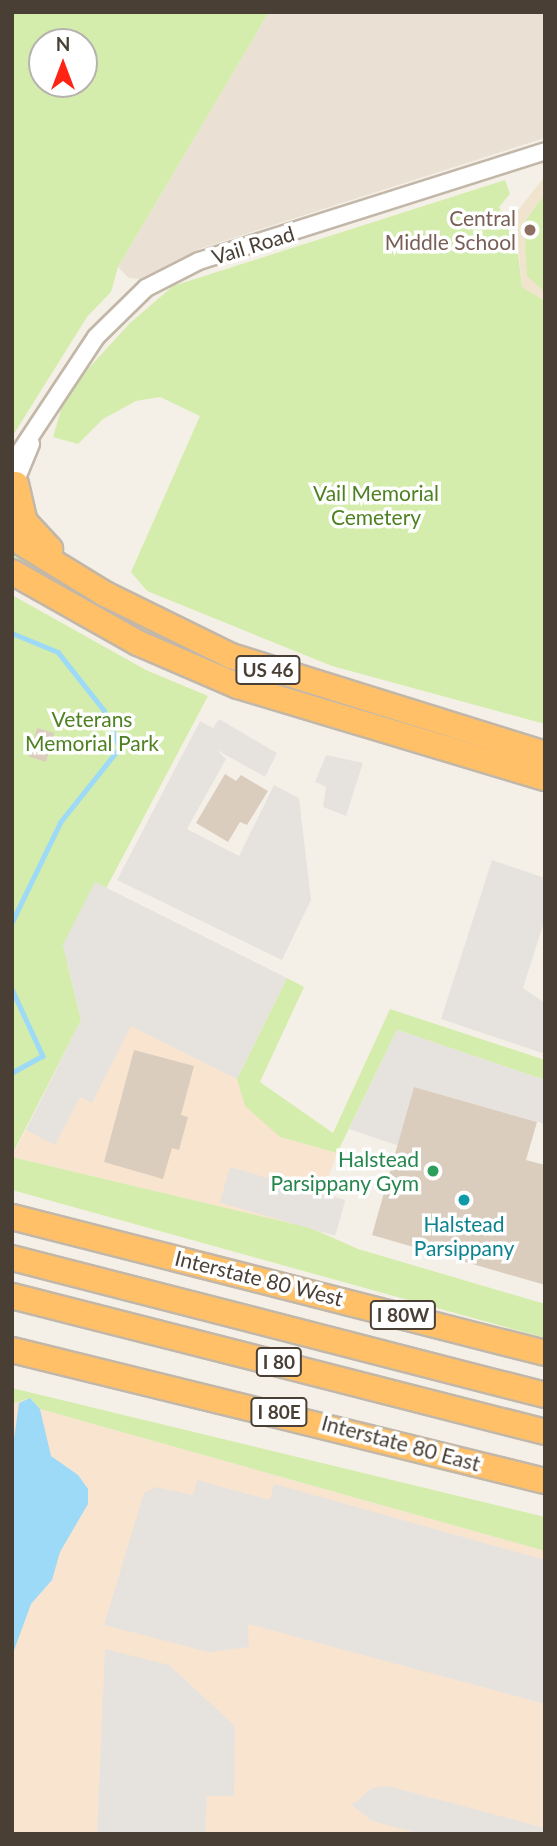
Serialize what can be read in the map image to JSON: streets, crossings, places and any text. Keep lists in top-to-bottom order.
{
  "streets": {
    "highway": [
      "US 46",
      "Interstate 80 West",
      "I 80W",
      "I 80",
      "I 80E",
      "Interstate 80 East"
    ],
    "street": ["Vail Road"]
  },
  "parks": ["Vail Memorial Cemetery", "Veterans Memorial Park"],
  "places": ["Central Middle School", "Halstead Parsippany Gym", "Halstead Parsippany"],
  "north": "top"
}
